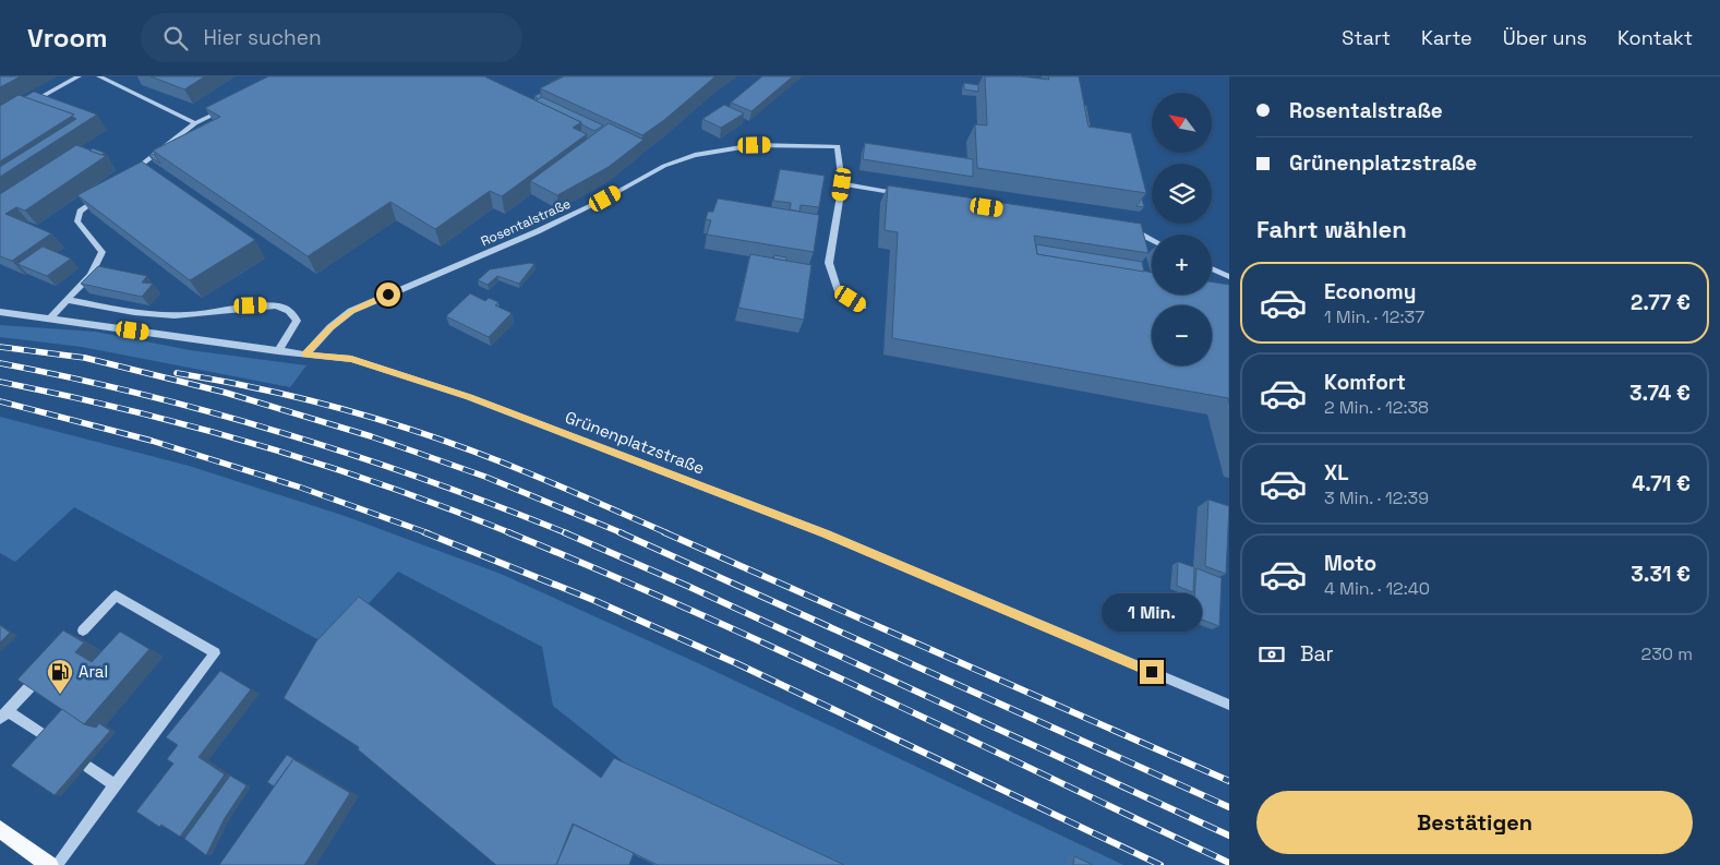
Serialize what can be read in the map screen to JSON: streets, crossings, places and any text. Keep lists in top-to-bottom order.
{
  "streets": {
    "street": ["Rosentalstraße", "Grünenplatzstraße"]
  },
  "crossings": [
    ["Rosentalstraße", "Grünenplatzstraße"]
  ],
  "places": {
    "fuel station": ["Aral"]
  },
  "north": "top left",
  "page": {
    "header": "Vroom",
    "search": "Hier suchen",
    "nav": [
      "Start",
      "Karte",
      "Über uns",
      "Kontakt"
    ],
    "banner": ["Rosentalstraße", "Grünenplatzstraße"],
    "map_buttons": ["+", "−"],
    "heading": "Fahrt wählen",
    "list": [
      {
        "name": "Economy",
        "note": "1 Min. · 12:37",
        "value": "2.77 €"
      },
      {
        "name": "Komfort",
        "note": "2 Min. · 12:38",
        "value": "3.74 €"
      },
      {
        "name": "XL",
        "note": "3 Min. · 12:39",
        "value": "4.71 €"
      },
      {
        "name": "Moto",
        "note": "4 Min. · 12:40",
        "value": "3.31 €"
      }
    ],
    "bubble": "1 Min.",
    "pay": ["Bar", "230 m"],
    "buttons": "Bestätigen"
  }
}
